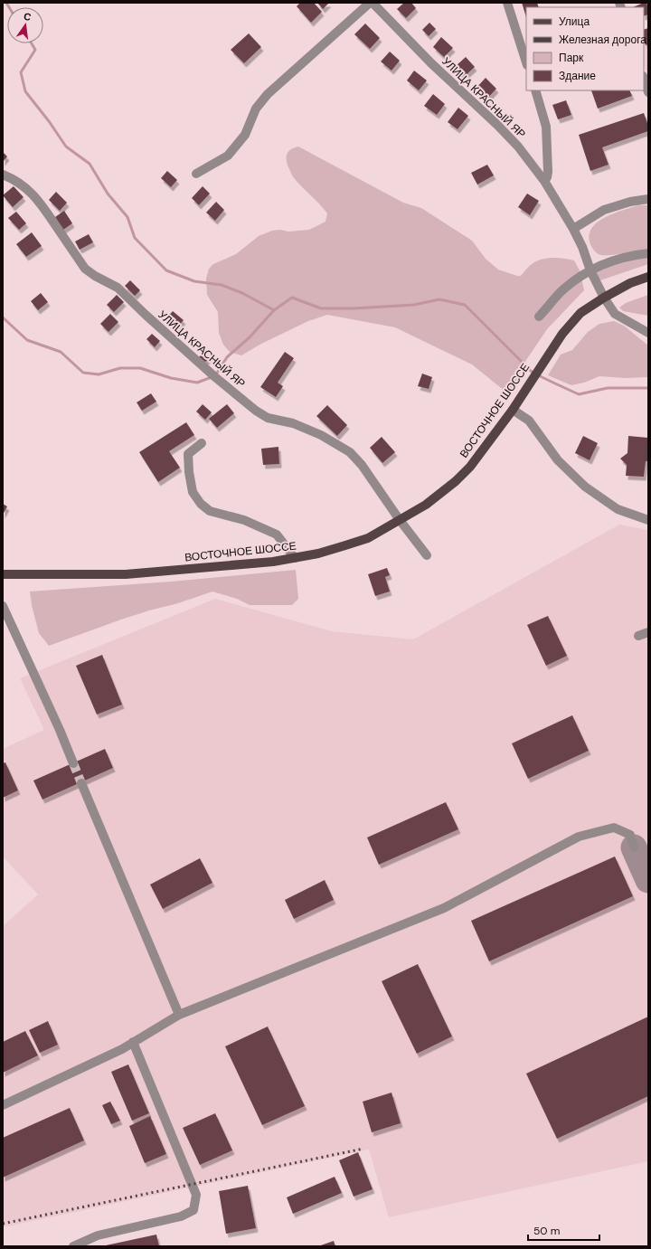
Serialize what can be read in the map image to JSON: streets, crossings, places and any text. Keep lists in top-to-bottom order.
{
  "streets": {
    "main road": ["ВОСТОЧНОЕ ШОССЕ"],
    "street": ["УЛИЦА КРАСНЫЙ ЯР"]
  },
  "crossings": [
    ["УЛИЦА КРАСНЫЙ ЯР", "ВОСТОЧНОЕ ШОССЕ"]
  ],
  "legend": [
    "Улица",
    "Железная дорога",
    "Парк",
    "Здание"
  ],
  "scale_bar": "50 m",
  "north": "top"
}
